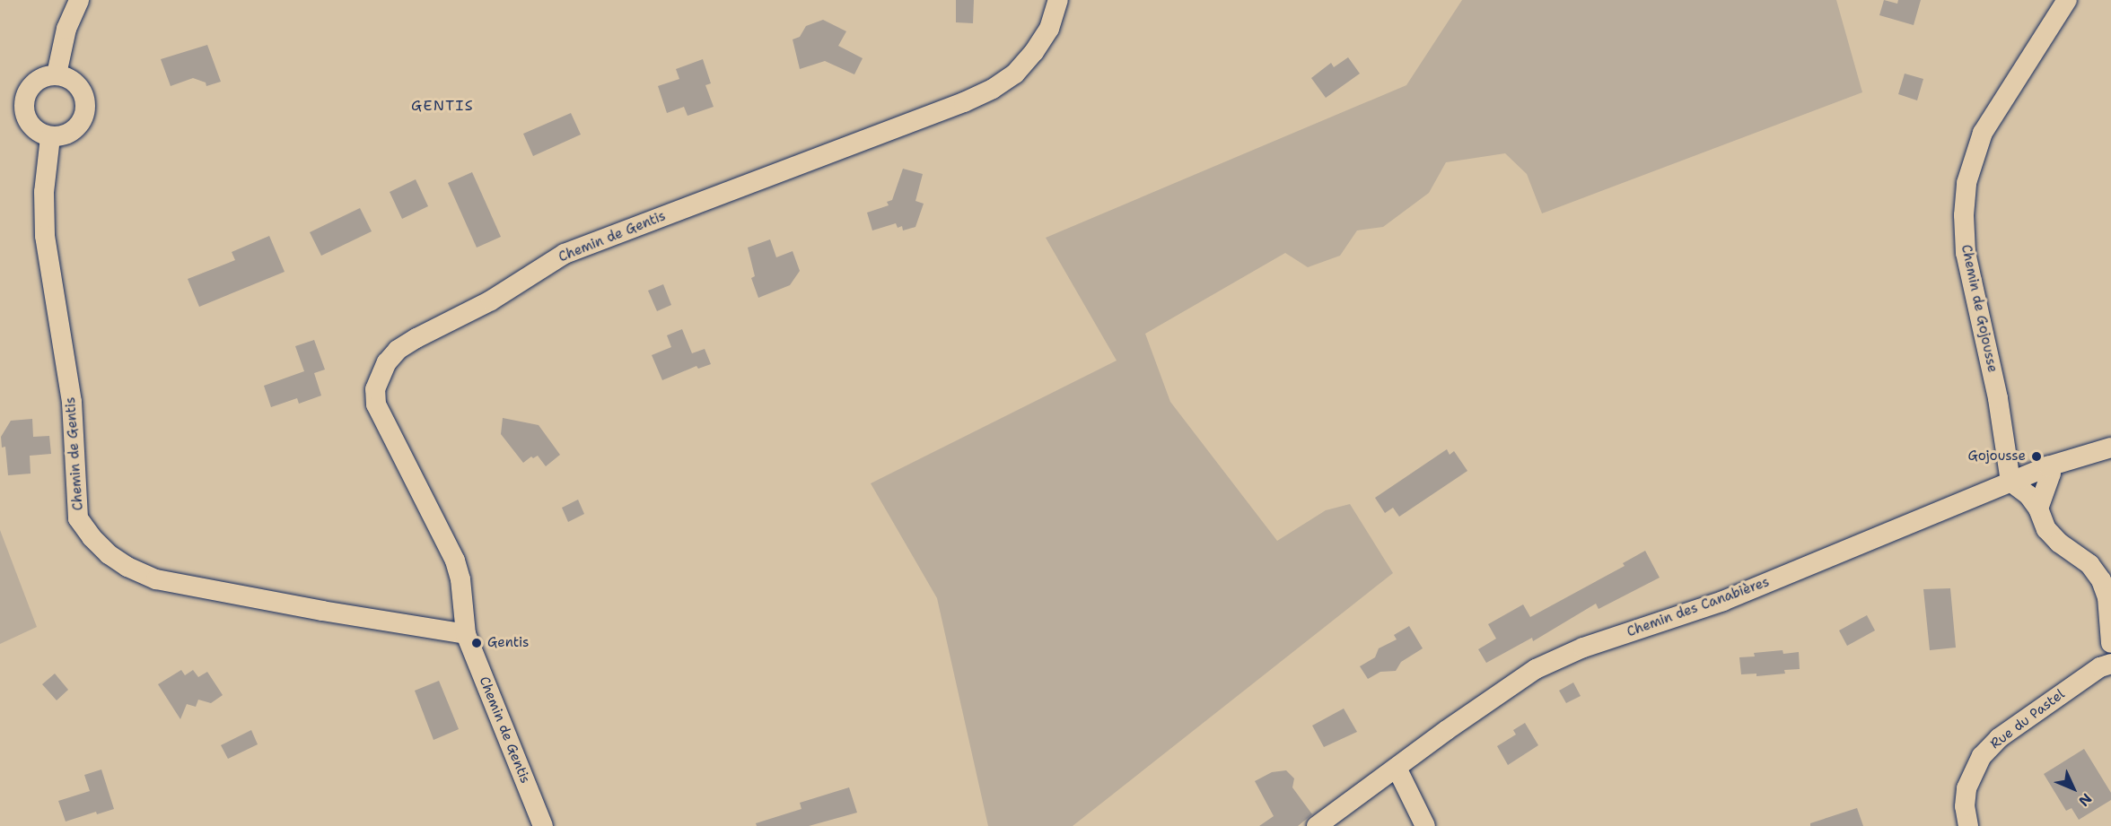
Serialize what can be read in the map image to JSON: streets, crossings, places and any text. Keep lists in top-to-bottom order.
{
  "streets": {
    "street": [
      "Chemin de Gentis",
      "Chemin de Gojousse",
      "Chemin des Canabières",
      "Rue du Pastel"
    ]
  },
  "crossings": [
    ["Chemin de Gojousse", "Chemin des Canabières"]
  ],
  "districts": ["GENTIS"],
  "places": ["Gojousse", "Gentis"],
  "north": "bottom right"
}
